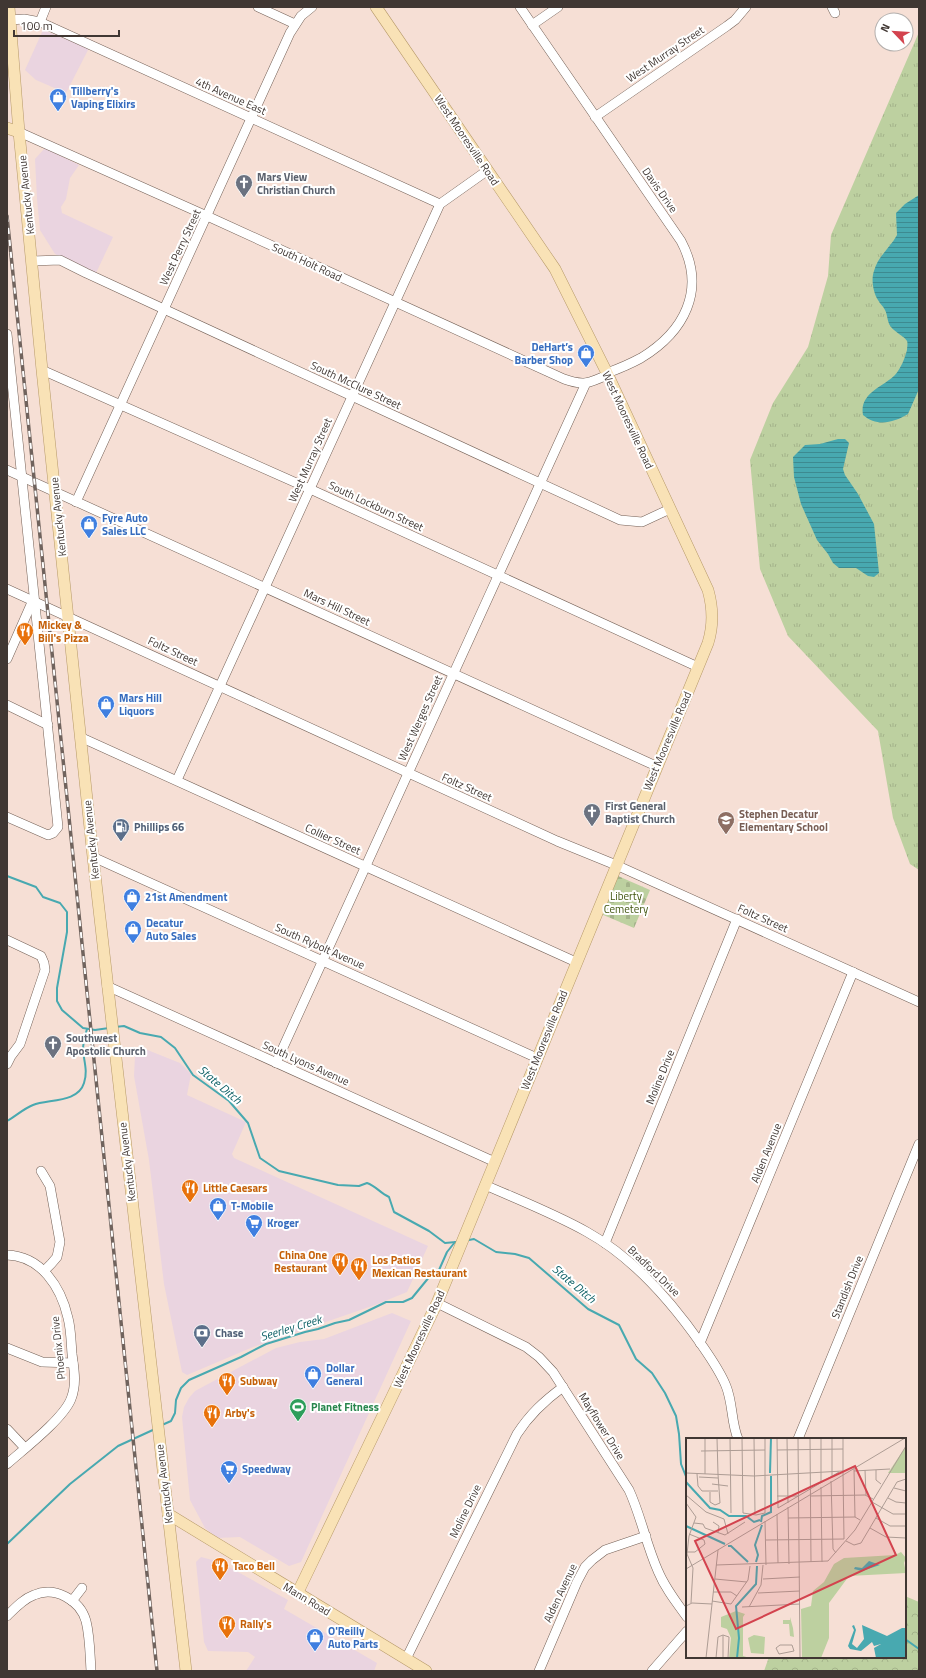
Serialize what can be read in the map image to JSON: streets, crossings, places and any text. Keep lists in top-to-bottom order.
{
  "streets": {
    "main road": [
      "West Mooresville Road",
      "Kentucky Avenue",
      "South Holt Road",
      "Mann Road"
    ],
    "street": [
      "West Murray Street",
      "4th Avenue East",
      "Davis Drive",
      "West Perry Street",
      "South McClure Street",
      "South Lockburn Street",
      "Mars Hill Street",
      "Foltz Street",
      "West Werges Street",
      "Collier Street",
      "South Rybolt Avenue",
      "South Lyons Avenue",
      "Moline Drive",
      "Alden Avenue",
      "Bradford Drive",
      "Standish Drive",
      "Phoenix Drive",
      "Mayflower Drive"
    ]
  },
  "crossings": [
    ["West Murray Street", "4th Avenue East"],
    ["West Murray Street", "West Mooresville Road"],
    ["West Murray Street", "Davis Drive"],
    ["West Murray Street", "South Holt Road"],
    ["West Murray Street", "South McClure Street"],
    ["West Murray Street", "South Lockburn Street"],
    ["West Murray Street", "Mars Hill Street"],
    ["West Murray Street", "Foltz Street"],
    ["West Murray Street", "Collier Street"],
    ["4th Avenue East", "Kentucky Avenue"],
    ["4th Avenue East", "West Perry Street"],
    ["West Mooresville Road", "Davis Drive"],
    ["West Mooresville Road", "South Holt Road"],
    ["West Mooresville Road", "South McClure Street"],
    ["West Mooresville Road", "South Lockburn Street"],
    ["West Mooresville Road", "Mars Hill Street"],
    ["West Mooresville Road", "Foltz Street"],
    ["West Mooresville Road", "Collier Street"],
    ["West Mooresville Road", "South Rybolt Avenue"],
    ["West Mooresville Road", "South Lyons Avenue"],
    ["West Mooresville Road", "Bradford Drive"],
    ["West Mooresville Road", "Mayflower Drive"],
    ["West Mooresville Road", "Mann Road"],
    ["Davis Drive", "South Holt Road"],
    ["Kentucky Avenue", "South Holt Road"],
    ["Kentucky Avenue", "South McClure Street"],
    ["Kentucky Avenue", "South Lockburn Street"],
    ["Kentucky Avenue", "Mars Hill Street"],
    ["Kentucky Avenue", "Foltz Street"],
    ["Kentucky Avenue", "Collier Street"],
    ["Kentucky Avenue", "South Rybolt Avenue"],
    ["Kentucky Avenue", "South Lyons Avenue"],
    ["Kentucky Avenue", "Mann Road"],
    ["West Perry Street", "South Holt Road"],
    ["West Perry Street", "South McClure Street"],
    ["West Perry Street", "South Lockburn Street"],
    ["West Perry Street", "Mars Hill Street"],
    ["South Holt Road", "West Werges Street"],
    ["South McClure Street", "West Werges Street"],
    ["South Lockburn Street", "West Werges Street"],
    ["Mars Hill Street", "West Werges Street"],
    ["Foltz Street", "West Werges Street"],
    ["Foltz Street", "Moline Drive"],
    ["Foltz Street", "Alden Avenue"],
    ["West Werges Street", "Collier Street"],
    ["West Werges Street", "South Rybolt Avenue"],
    ["West Werges Street", "South Lyons Avenue"],
    ["Moline Drive", "Bradford Drive"],
    ["Moline Drive", "Mayflower Drive"],
    ["Moline Drive", "Mann Road"],
    ["Alden Avenue", "Bradford Drive"],
    ["Alden Avenue", "Mayflower Drive"]
  ],
  "water": ["State Ditch", "Seerley Creek"],
  "parks": ["Liberty Cemetery"],
  "places": {
    "shop": [
      "Tillberry's Vaping Elixirs",
      "DeHart’s Barber Shop",
      "Fyre Auto Sales LLC",
      "Mars Hill Liquors",
      "21st Amendment",
      "Decatur Auto Sales",
      "T-Mobile",
      "Dollar General",
      "O'Reilly Auto Parts"
    ],
    "church": ["Mars View Christian Church", "First General Baptist Church", "Southwest Apostolic Church"],
    "restaurant": [
      "Mickey & Bill's Pizza",
      "Little Caesars",
      "China One Restaurant",
      "Los Patios Mexican Restaurant",
      "Subway",
      "Arby's",
      "Taco Bell",
      "Rally's"
    ],
    "school or university": ["Stephen Decatur Elementary School"],
    "fuel station": ["Phillips 66"],
    "supermarket": ["Kroger", "Speedway"],
    "bank": ["Chase"],
    "sports": ["Planet Fitness"]
  },
  "scale_bar": "100 m",
  "north": "top left"
}
